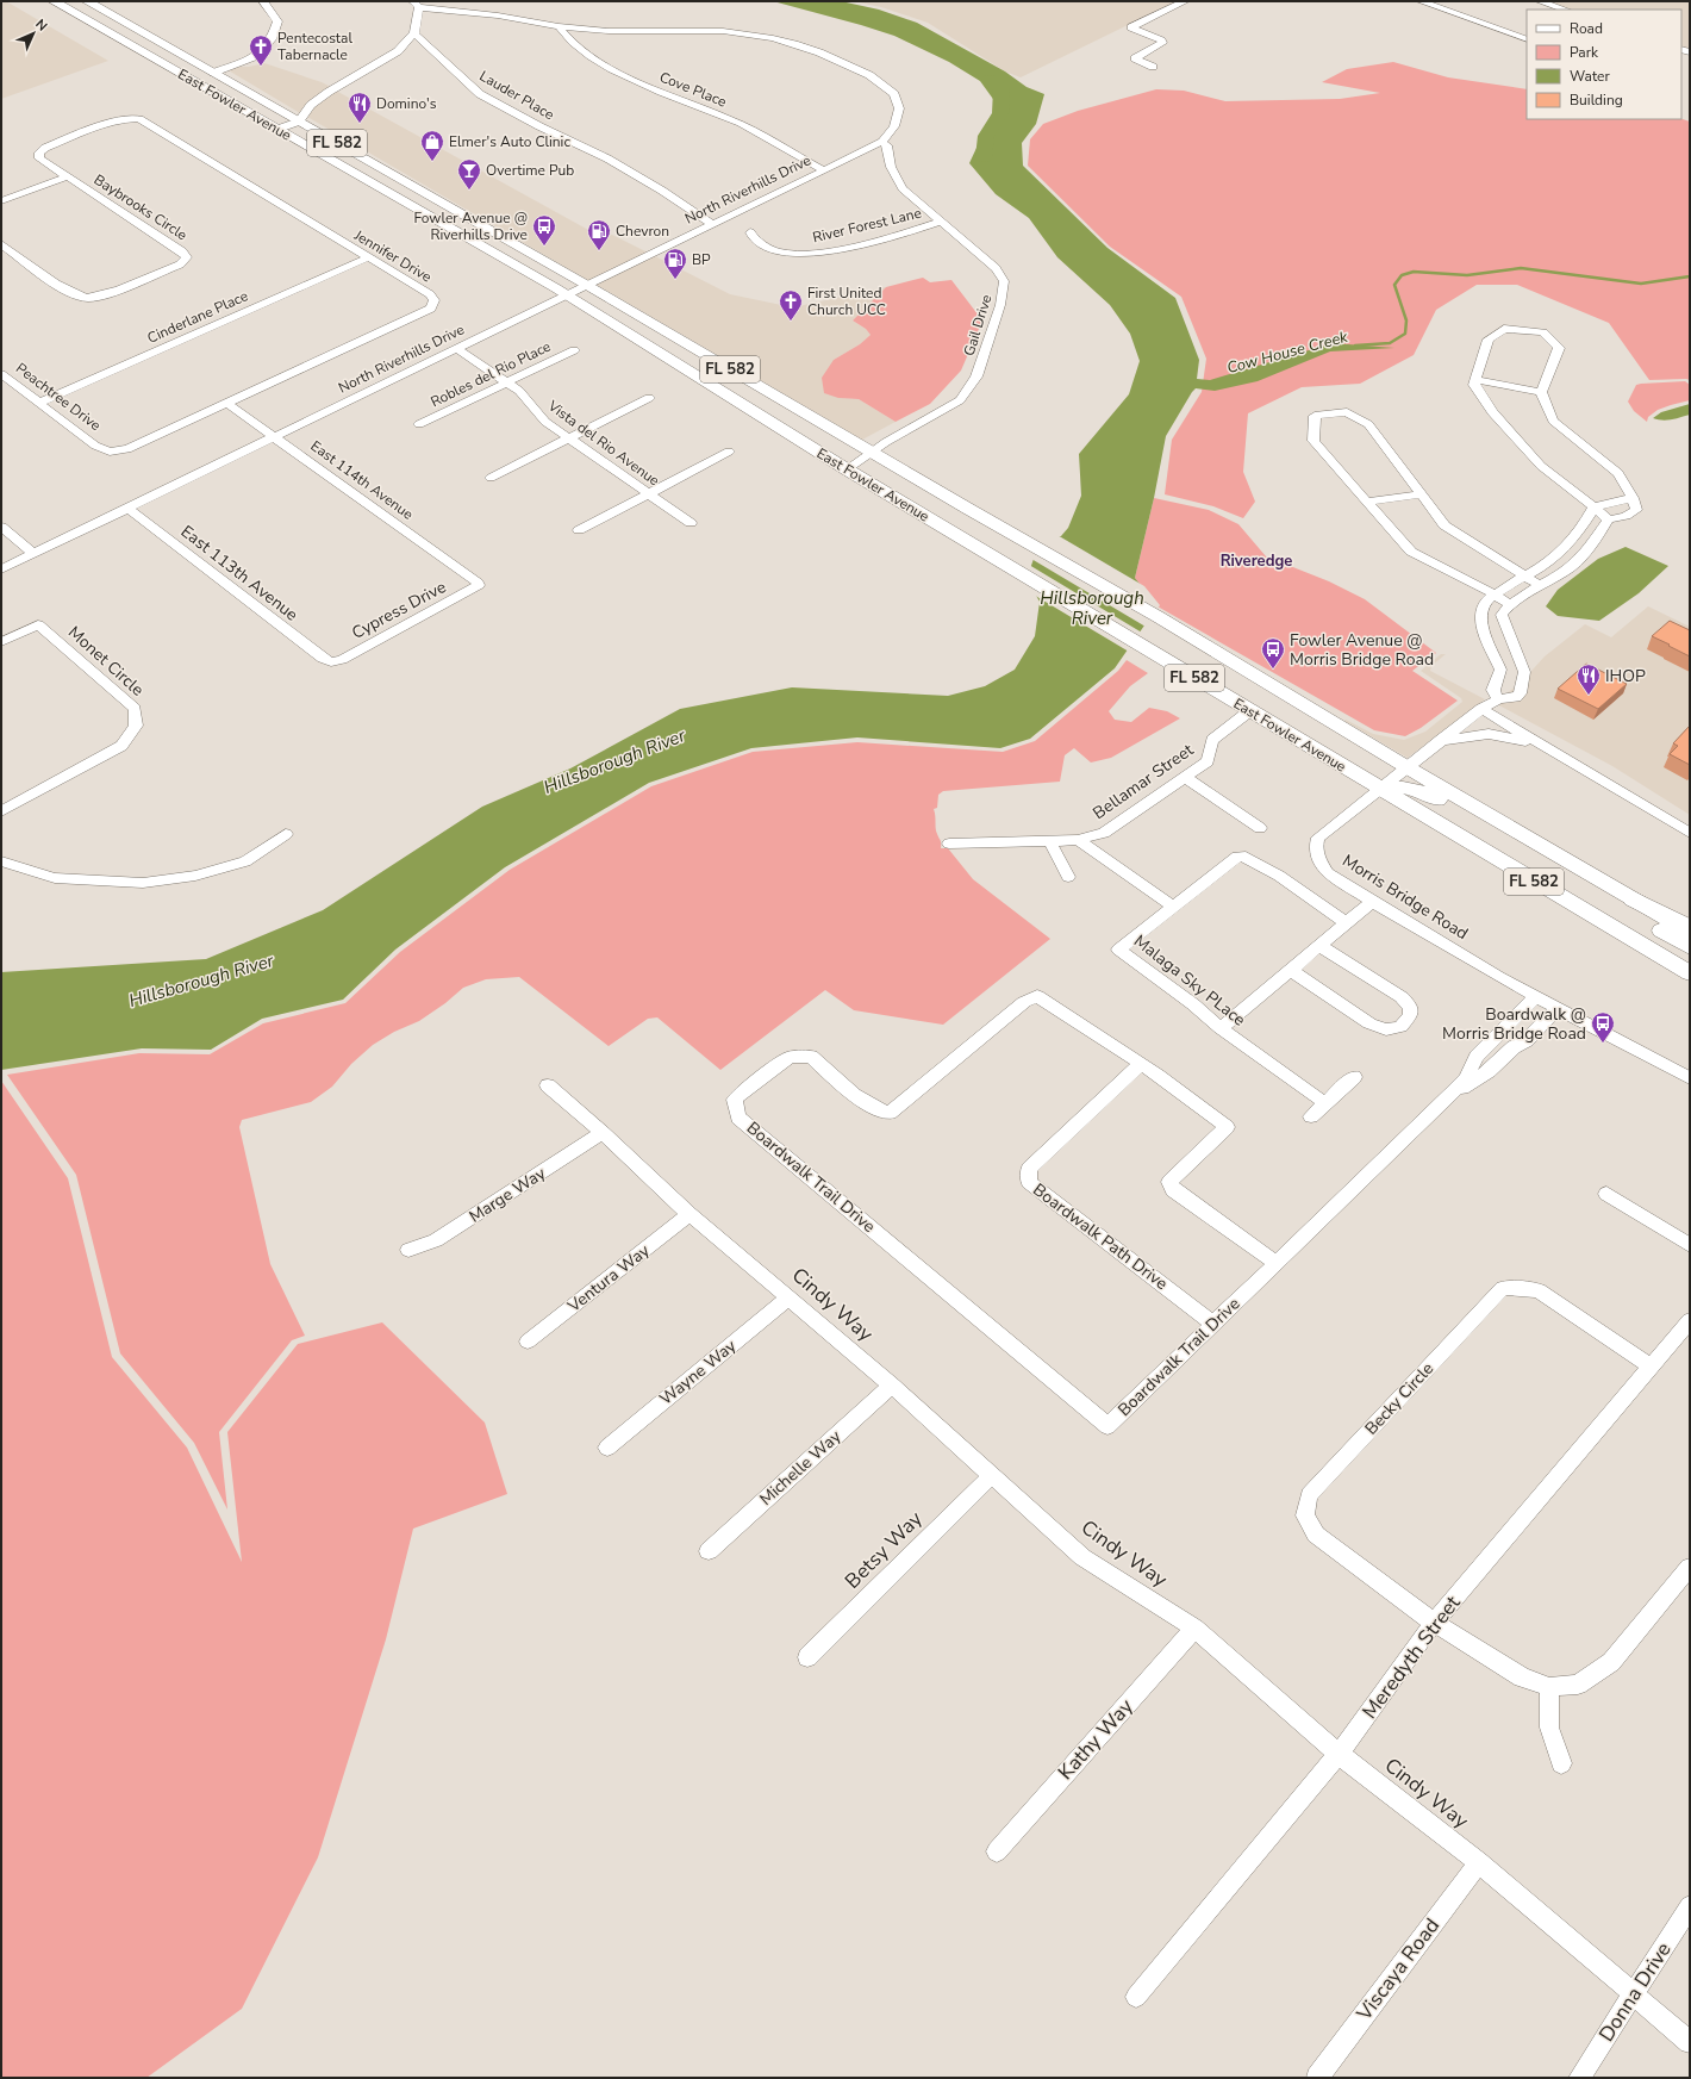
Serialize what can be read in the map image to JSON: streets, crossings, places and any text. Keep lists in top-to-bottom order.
{
  "streets": {
    "main road": ["East Fowler Avenue", "FL 582"],
    "street": [
      "Cove Place",
      "Lauder Place",
      "North Riverhills Drive",
      "Baybrooks Circle",
      "River Forest Lane",
      "Jennifer Drive",
      "Cinderlane Place",
      "Gail Drive",
      "Robles del Rio Place",
      "Peachtree Drive",
      "Vista del Rio Avenue",
      "East 114th Avenue",
      "East 113th Avenue",
      "Cypress Drive",
      "Monet Circle",
      "Bellamar Street",
      "Morris Bridge Road",
      "Malaga Sky PLace",
      "Boardwalk Trail Drive",
      "Marge Way",
      "Boardwalk Path Drive",
      "Ventura Way",
      "Cindy Way",
      "Wayne Way",
      "Becky Circle",
      "Michelle Way",
      "Betsy Way",
      "Meredyth Street",
      "Kathy Way",
      "Viscaya Road",
      "Donna Drive"
    ]
  },
  "crossings": [
    ["Cove Place", "North Riverhills Drive"],
    ["Lauder Place", "North Riverhills Drive"],
    ["East Fowler Avenue", "North Riverhills Drive"],
    ["East Fowler Avenue", "Gail Drive"],
    ["East Fowler Avenue", "Bellamar Street"],
    ["East Fowler Avenue", "Morris Bridge Road"],
    ["North Riverhills Drive", "Gail Drive"],
    ["North Riverhills Drive", "Vista del Rio Avenue"],
    ["North Riverhills Drive", "East 114th Avenue"],
    ["North Riverhills Drive", "East 113th Avenue"],
    ["Baybrooks Circle", "Jennifer Drive"],
    ["River Forest Lane", "Gail Drive"],
    ["Jennifer Drive", "Cinderlane Place"],
    ["Jennifer Drive", "Peachtree Drive"],
    ["Jennifer Drive", "East 114th Avenue"],
    ["Cinderlane Place", "Peachtree Drive"],
    ["Robles del Rio Place", "Vista del Rio Avenue"],
    ["East 114th Avenue", "Cypress Drive"],
    ["East 113th Avenue", "Cypress Drive"],
    ["Morris Bridge Road", "Boardwalk Trail Drive"],
    ["Boardwalk Trail Drive", "Boardwalk Path Drive"],
    ["Marge Way", "Cindy Way"],
    ["Ventura Way", "Cindy Way"],
    ["Cindy Way", "Wayne Way"],
    ["Cindy Way", "Michelle Way"],
    ["Cindy Way", "Betsy Way"],
    ["Cindy Way", "Meredyth Street"],
    ["Cindy Way", "Kathy Way"],
    ["Cindy Way", "Viscaya Road"],
    ["Cindy Way", "Donna Drive"],
    ["Becky Circle", "Meredyth Street"]
  ],
  "districts": ["Riveredge"],
  "water": ["Cow House Creek", "Hillsborough River"],
  "places": {
    "church": ["Pentecostal Tabernacle", "First United Church UCC"],
    "restaurant": ["Domino's", "IHOP"],
    "shop": ["Elmer's Auto Clinic"],
    "bar": ["Overtime Pub"],
    "bus stop": ["Fowler Avenue @ Riverhills Drive", "Fowler Avenue @ Morris Bridge Road", "Boardwalk @ Morris Bridge Road"],
    "fuel station": ["Chevron", "BP"]
  },
  "legend": [
    "Road",
    "Park",
    "Water",
    "Building"
  ],
  "north": "top right"
}
